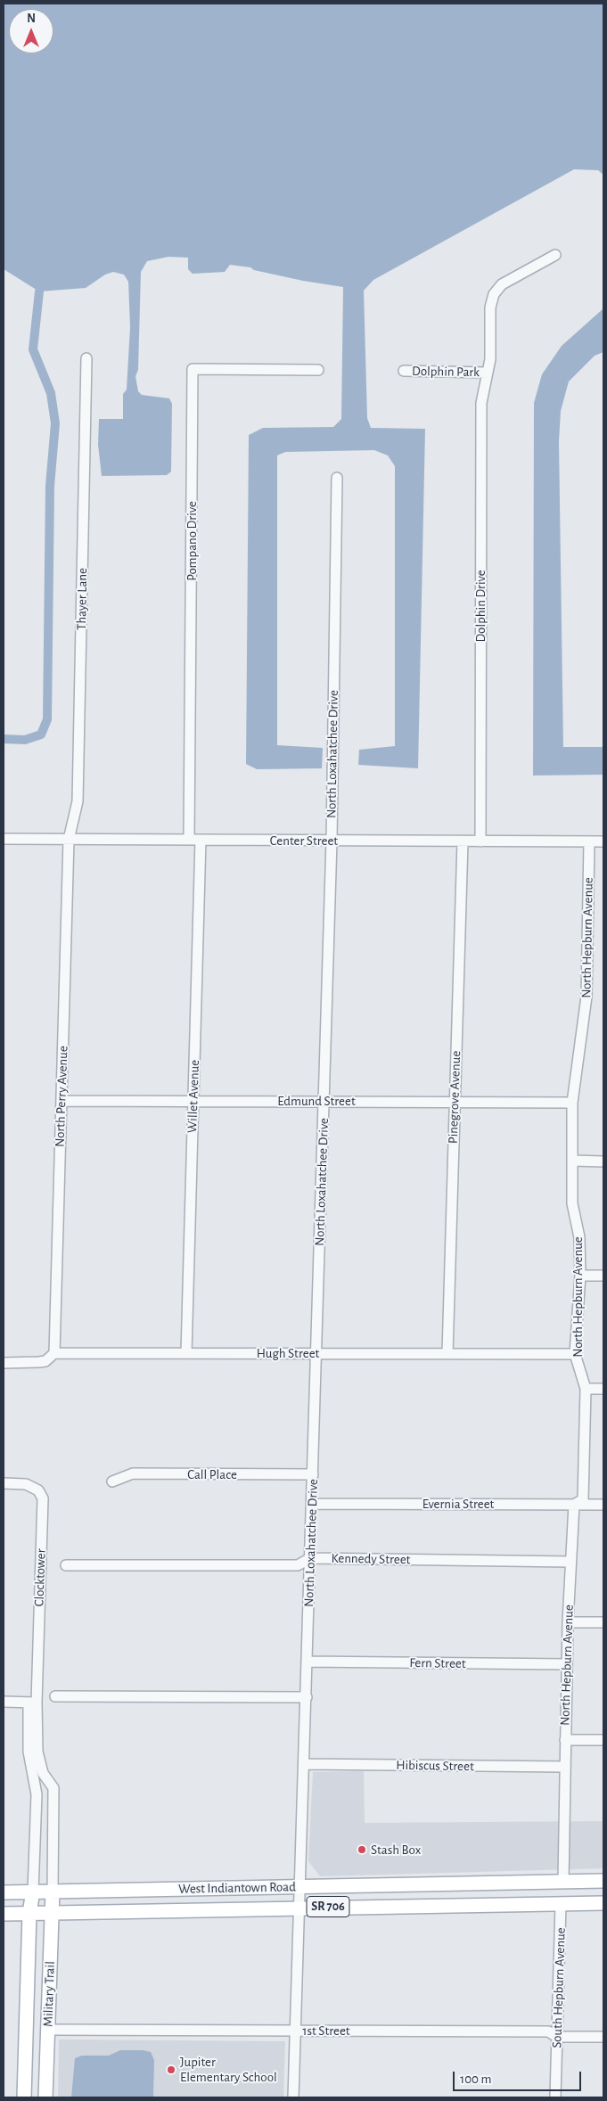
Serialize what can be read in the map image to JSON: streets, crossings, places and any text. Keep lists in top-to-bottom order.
{
  "streets": {
    "main road": ["West Indiantown Road", "SR 706", "Military Trail"],
    "street": [
      "Dolphin Park",
      "Pompano Drive",
      "Thayer Lane",
      "Dolphin Drive",
      "North Loxahatchee Drive",
      "Center Street",
      "North Hepburn Avenue",
      "North Perry Avenue",
      "Willet Avenue",
      "Pinegrove Avenue",
      "Edmund Street",
      "Hugh Street",
      "Call Place",
      "Evernia Street",
      "Kennedy Street",
      "Clocktower",
      "Fern Street",
      "Hibiscus Street",
      "South Hepburn Avenue",
      "1st Street"
    ]
  },
  "crossings": [
    ["Dolphin Park", "Dolphin Drive"],
    ["Pompano Drive", "Center Street"],
    ["Thayer Lane", "Center Street"],
    ["Thayer Lane", "North Perry Avenue"],
    ["Dolphin Drive", "Center Street"],
    ["North Loxahatchee Drive", "Center Street"],
    ["North Loxahatchee Drive", "Edmund Street"],
    ["North Loxahatchee Drive", "Hugh Street"],
    ["North Loxahatchee Drive", "Call Place"],
    ["North Loxahatchee Drive", "Evernia Street"],
    ["North Loxahatchee Drive", "Kennedy Street"],
    ["North Loxahatchee Drive", "Fern Street"],
    ["North Loxahatchee Drive", "Hibiscus Street"],
    ["North Loxahatchee Drive", "West Indiantown Road"],
    ["North Loxahatchee Drive", "1st Street"],
    ["Center Street", "North Hepburn Avenue"],
    ["Center Street", "North Perry Avenue"],
    ["Center Street", "Willet Avenue"],
    ["Center Street", "Pinegrove Avenue"],
    ["North Hepburn Avenue", "Edmund Street"],
    ["North Hepburn Avenue", "Hugh Street"],
    ["North Hepburn Avenue", "Evernia Street"],
    ["North Hepburn Avenue", "Kennedy Street"],
    ["North Hepburn Avenue", "Fern Street"],
    ["North Hepburn Avenue", "Hibiscus Street"],
    ["North Hepburn Avenue", "West Indiantown Road"],
    ["North Perry Avenue", "Edmund Street"],
    ["North Perry Avenue", "Hugh Street"],
    ["Willet Avenue", "Edmund Street"],
    ["Willet Avenue", "Hugh Street"],
    ["Pinegrove Avenue", "Edmund Street"],
    ["Pinegrove Avenue", "Hugh Street"],
    ["Clocktower", "West Indiantown Road"],
    ["Clocktower", "Military Trail"],
    ["West Indiantown Road", "South Hepburn Avenue"],
    ["West Indiantown Road", "Military Trail"],
    ["South Hepburn Avenue", "1st Street"],
    ["Military Trail", "1st Street"]
  ],
  "places": ["Stash Box", "Jupiter Elementary School"],
  "scale_bar": "100 m",
  "north": "top"
}
